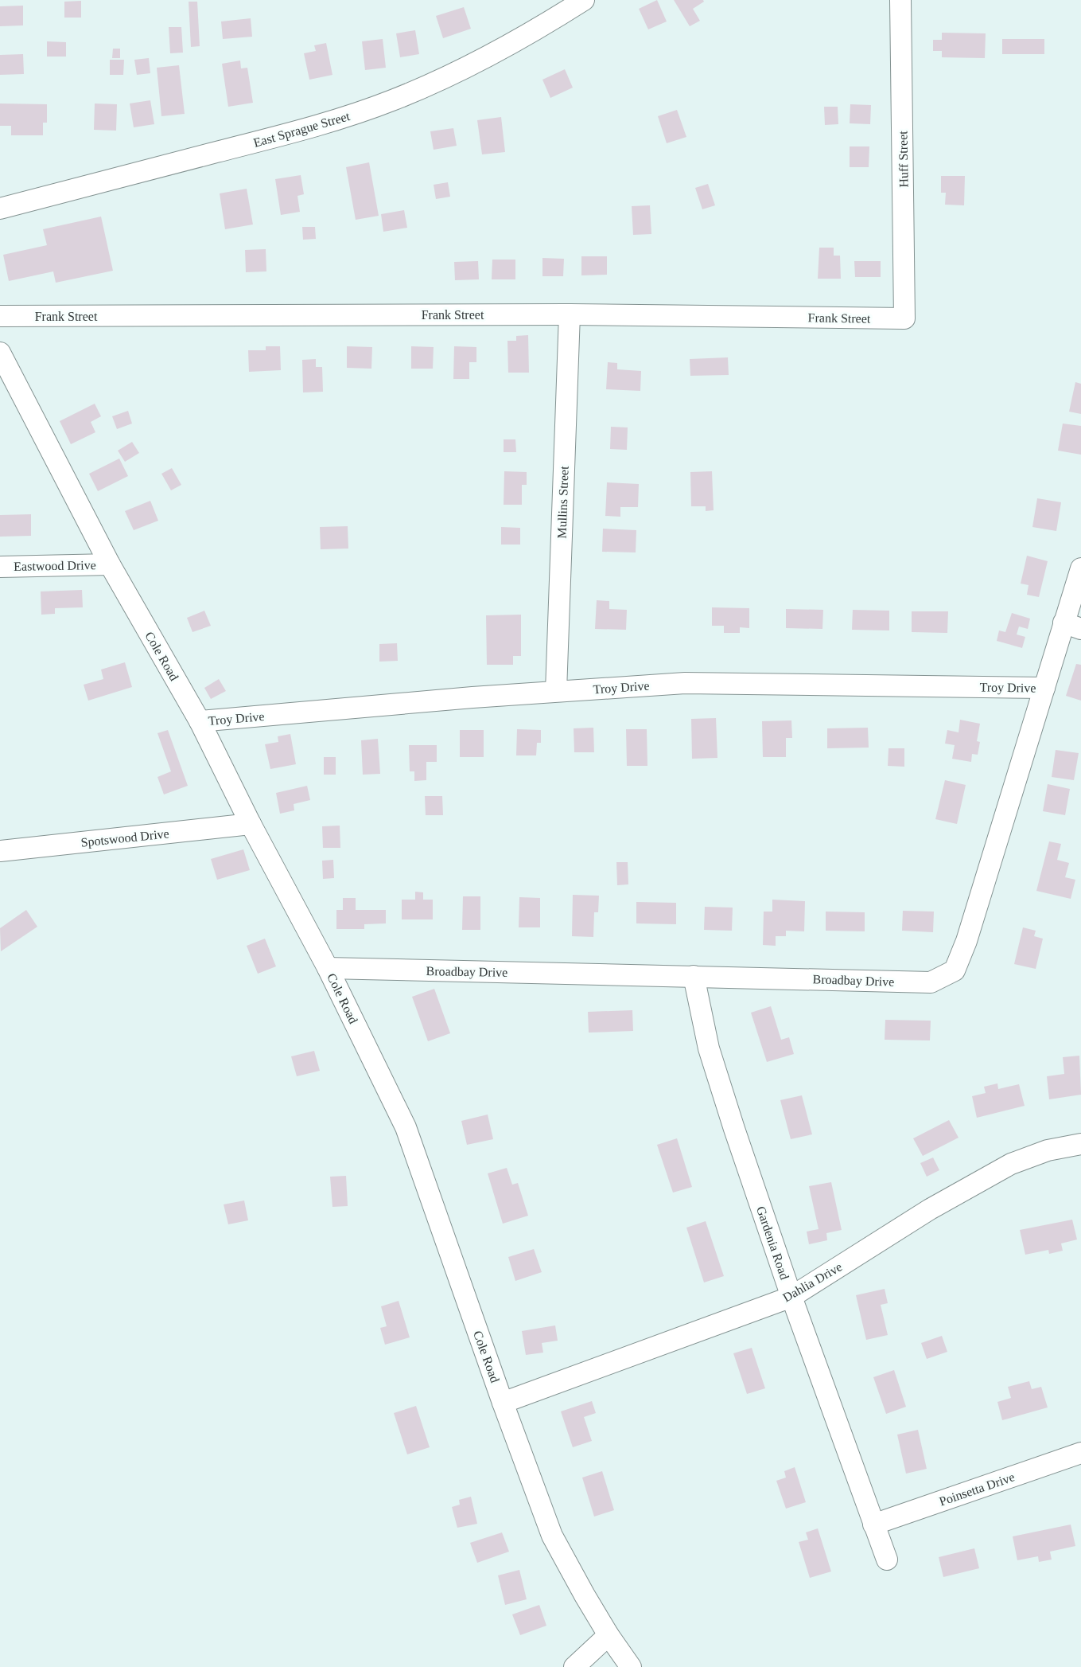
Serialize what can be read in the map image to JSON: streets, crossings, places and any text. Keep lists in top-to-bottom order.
{
  "streets": {
    "street": [
      "East Sprague Street",
      "Huff Street",
      "Frank Street",
      "Mullins Street",
      "Eastwood Drive",
      "Cole Road",
      "Troy Drive",
      "Spotswood Drive",
      "Broadbay Drive",
      "Gardenia Road",
      "Dahlia Drive",
      "Poinsetta Drive"
    ]
  },
  "crossings": [
    ["Huff Street", "Frank Street"],
    ["Frank Street", "Mullins Street"],
    ["Mullins Street", "Troy Drive"],
    ["Eastwood Drive", "Cole Road"],
    ["Cole Road", "Troy Drive"],
    ["Cole Road", "Spotswood Drive"],
    ["Cole Road", "Broadbay Drive"],
    ["Cole Road", "Dahlia Drive"],
    ["Troy Drive", "Broadbay Drive"],
    ["Broadbay Drive", "Gardenia Road"],
    ["Gardenia Road", "Dahlia Drive"],
    ["Gardenia Road", "Poinsetta Drive"]
  ]
}
